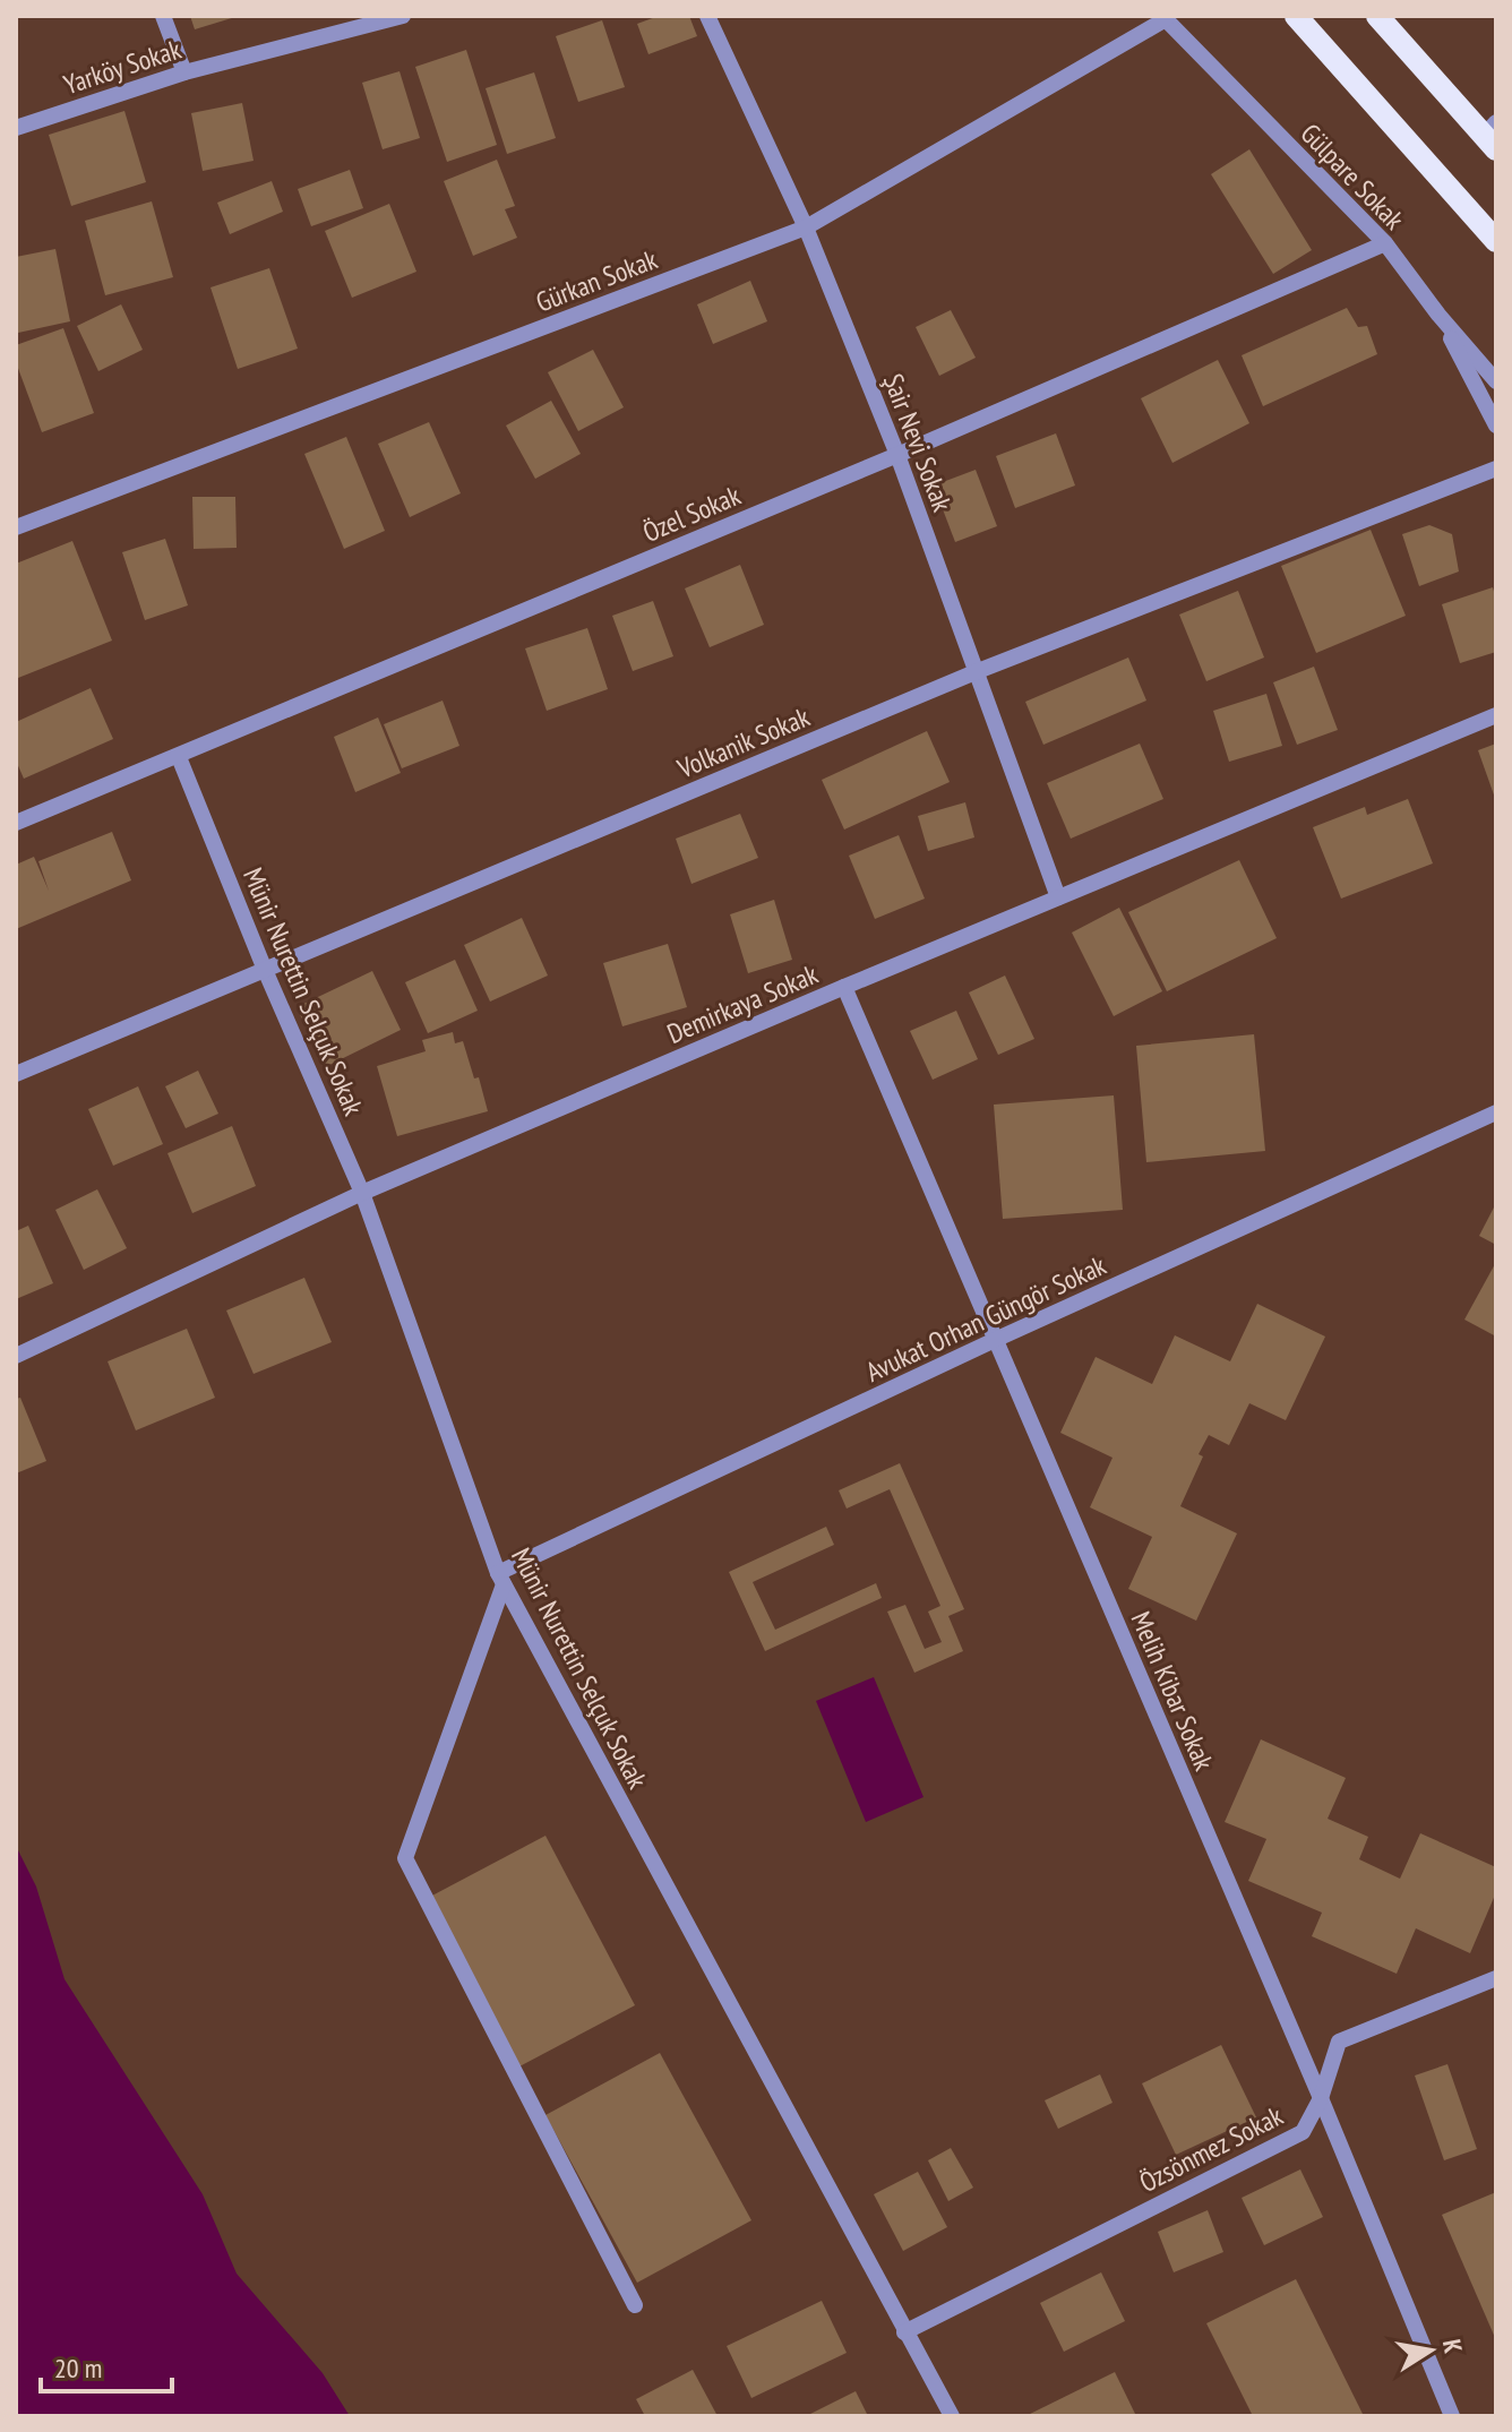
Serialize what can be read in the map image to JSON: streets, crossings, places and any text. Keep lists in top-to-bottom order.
{
  "streets": {
    "street": [
      "Yarköy Sokak",
      "Gülpare Sokak",
      "Gürkan Sokak",
      "Şair Nevi Sokak",
      "Özel Sokak",
      "Volkanik Sokak",
      "Münir Nurettin Selçuk Sokak",
      "Demirkaya Sokak",
      "Avukat Orhan Güngör Sokak",
      "Melih Kibar Sokak",
      "Özsönmez Sokak"
    ]
  },
  "crossings": [
    ["Gülpare Sokak", "Gürkan Sokak"],
    ["Gülpare Sokak", "Özel Sokak"],
    ["Gürkan Sokak", "Şair Nevi Sokak"],
    ["Şair Nevi Sokak", "Özel Sokak"],
    ["Şair Nevi Sokak", "Volkanik Sokak"],
    ["Şair Nevi Sokak", "Demirkaya Sokak"],
    ["Özel Sokak", "Münir Nurettin Selçuk Sokak"],
    ["Volkanik Sokak", "Münir Nurettin Selçuk Sokak"],
    ["Münir Nurettin Selçuk Sokak", "Demirkaya Sokak"],
    ["Münir Nurettin Selçuk Sokak", "Avukat Orhan Güngör Sokak"],
    ["Münir Nurettin Selçuk Sokak", "Özsönmez Sokak"],
    ["Demirkaya Sokak", "Melih Kibar Sokak"],
    ["Avukat Orhan Güngör Sokak", "Melih Kibar Sokak"],
    ["Melih Kibar Sokak", "Özsönmez Sokak"]
  ],
  "scale_bar": "20 m",
  "north": "right"
}
